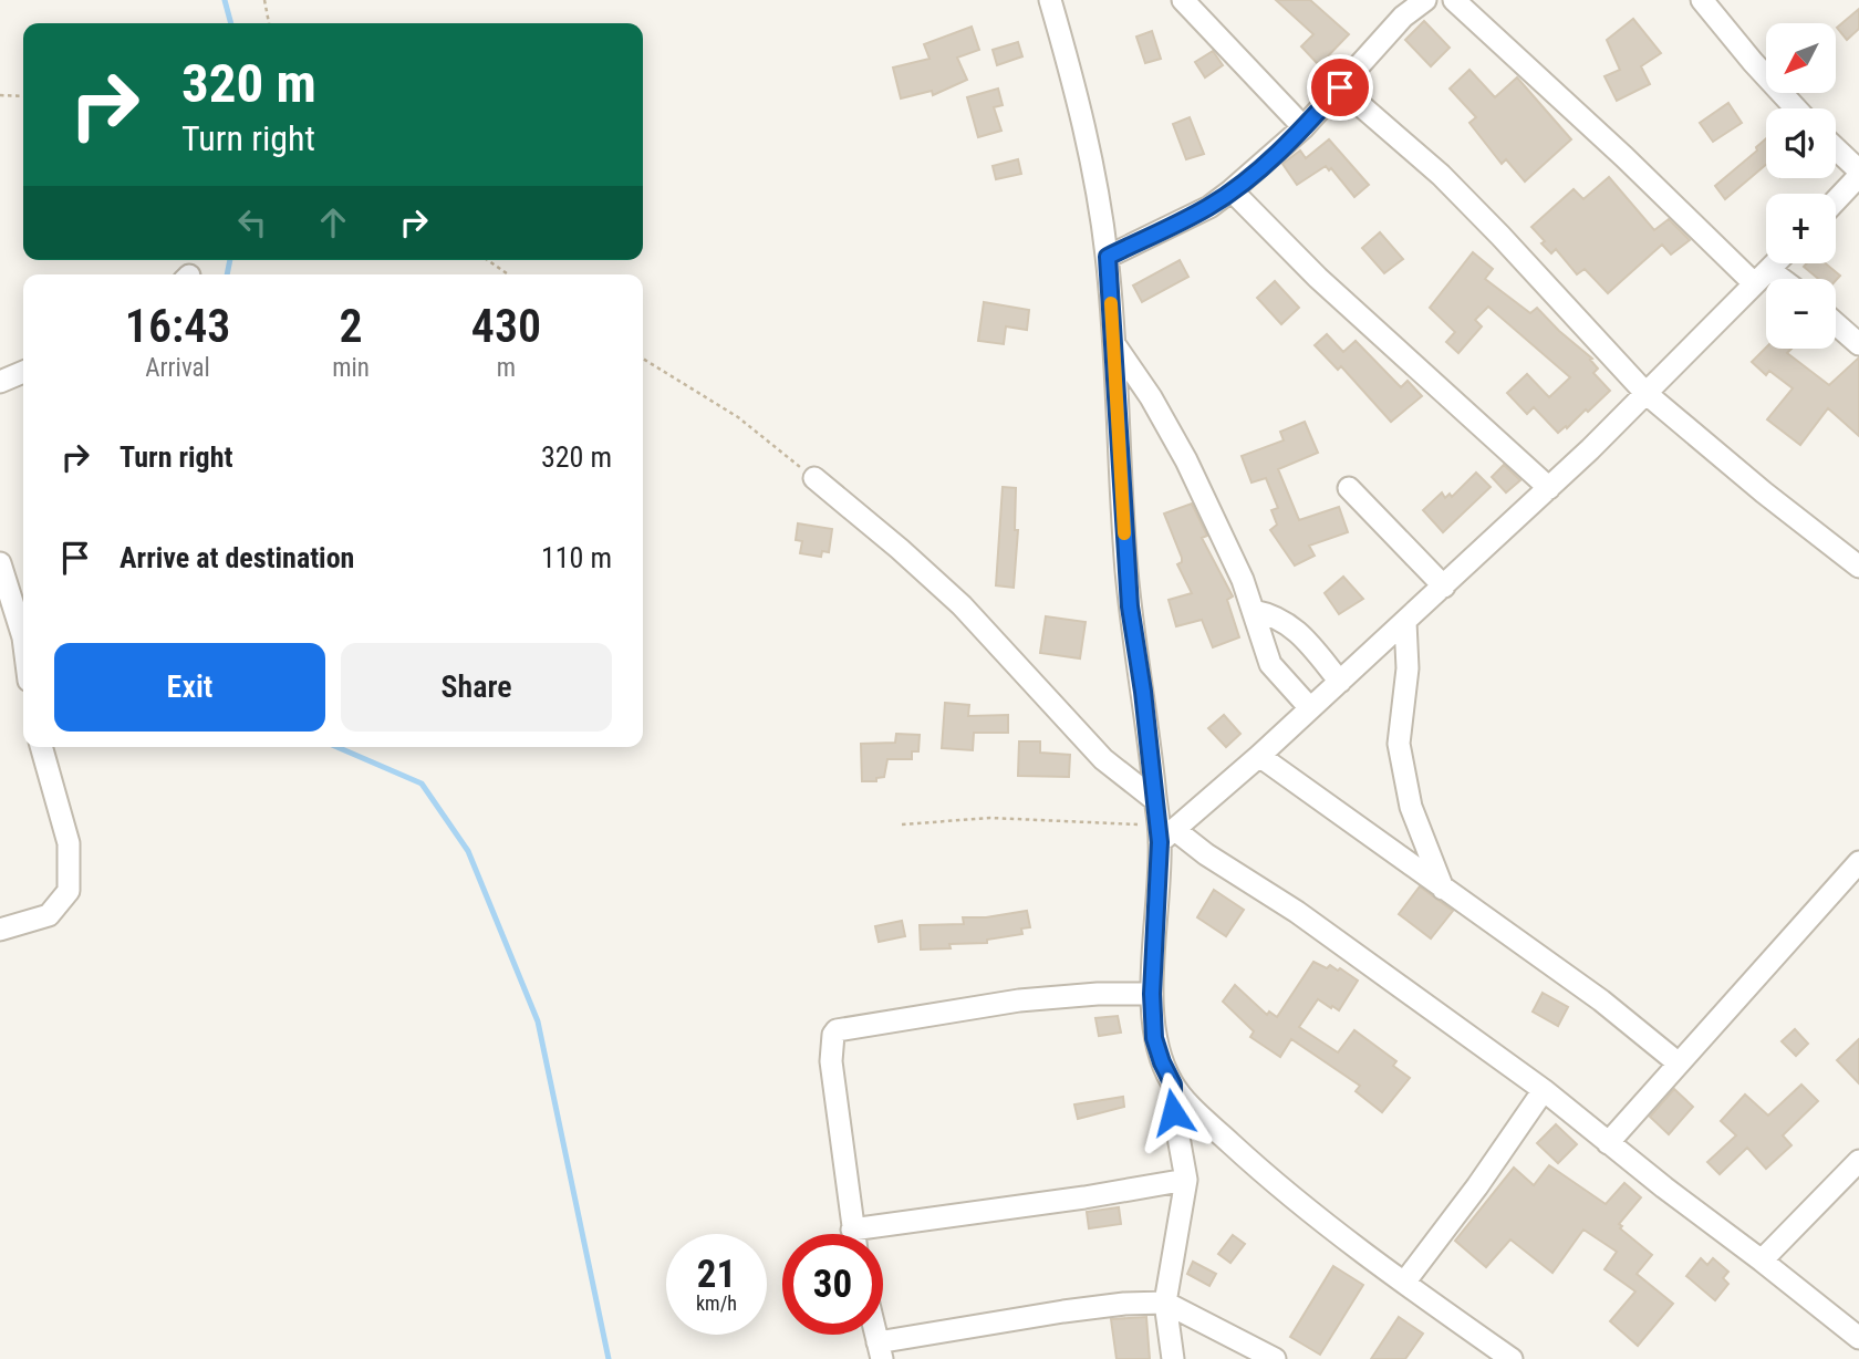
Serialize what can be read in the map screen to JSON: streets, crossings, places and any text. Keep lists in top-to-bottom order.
{
  "north": "bottom left",
  "page": {
    "map_buttons": ["+", "−"],
    "turn": ["320 m", "Turn right"],
    "eta": [
      "16:43",
      "Arrival",
      "2",
      "min",
      "430",
      "m"
    ],
    "list": [
      {
        "name": "Turn right",
        "value": "320 m"
      },
      {
        "name": "Arrive at destination",
        "value": "110 m"
      }
    ],
    "buttons": ["Exit", "Share"],
    "speed": "21 km/h",
    "limit": "30"
  }
}
